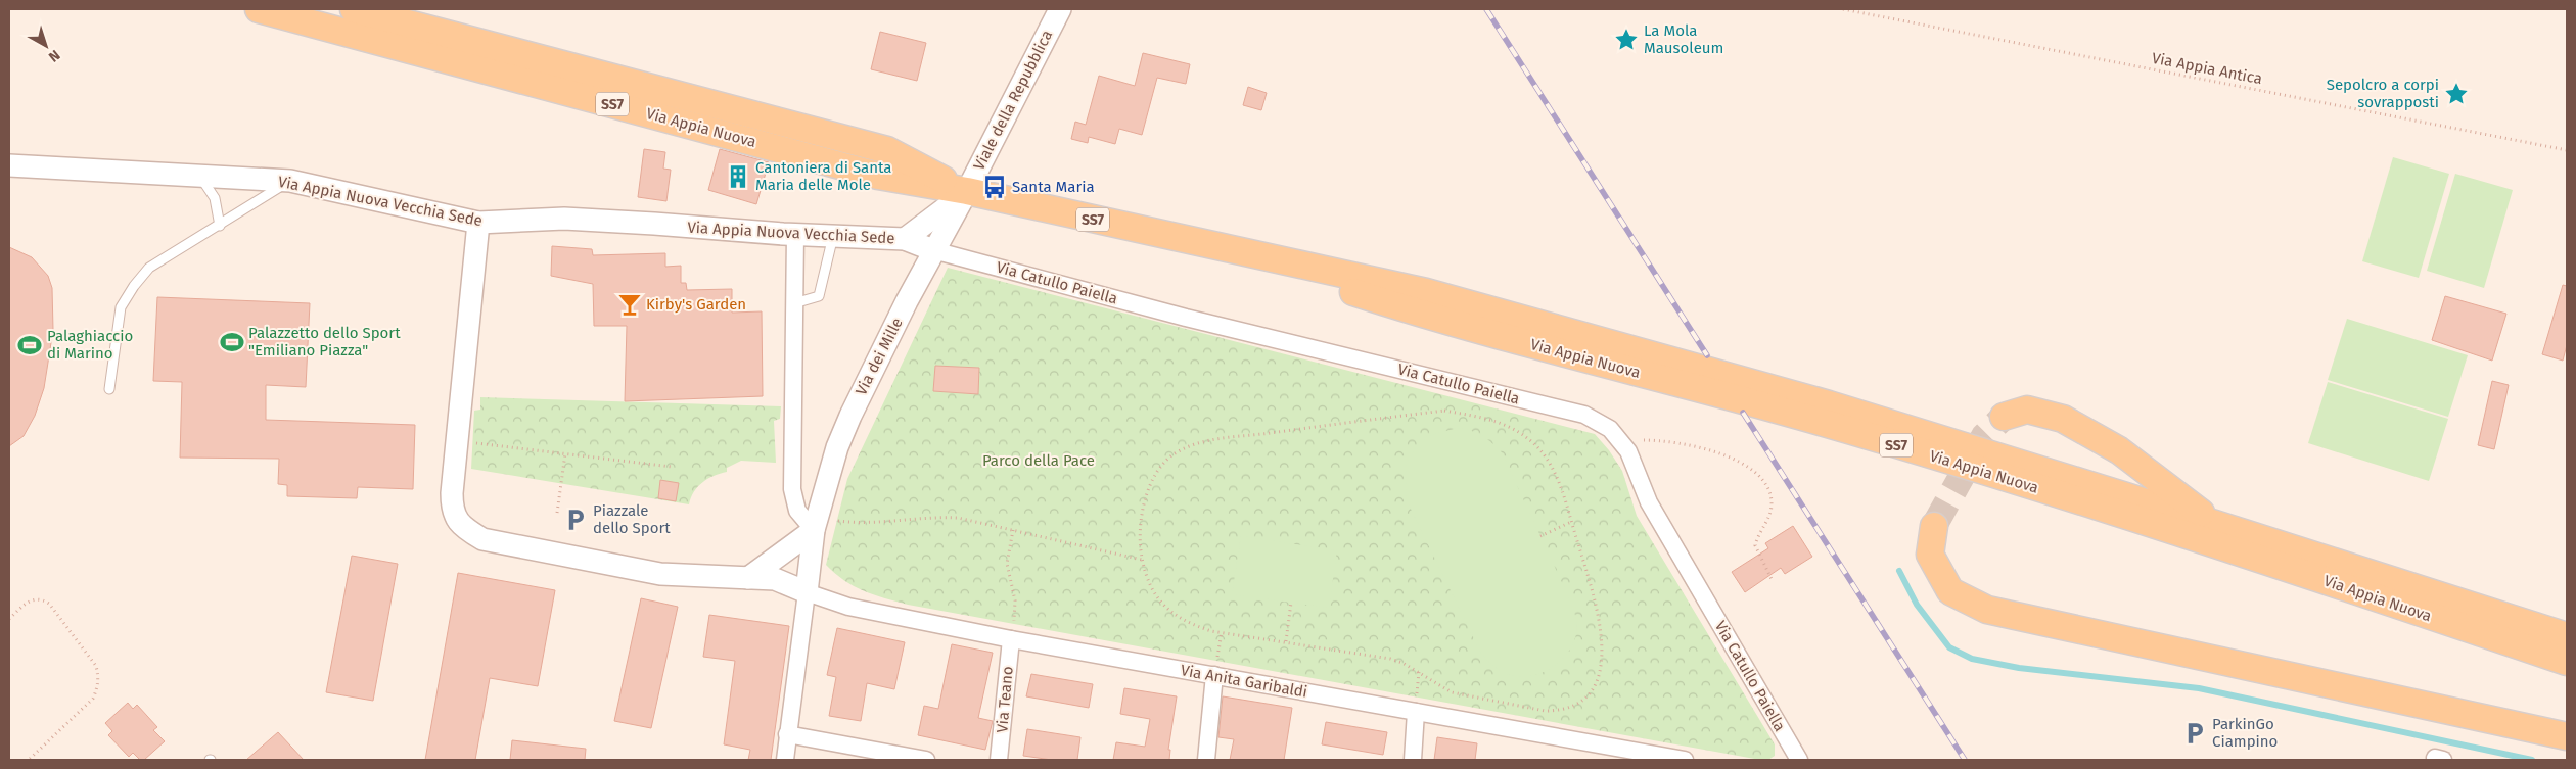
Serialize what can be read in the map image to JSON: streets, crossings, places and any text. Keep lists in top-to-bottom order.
{
  "streets": {
    "main road": ["SS7", "Via Appia Nuova"],
    "street": [
      "Viale della Repubblica",
      "Via Appia Nuova Vecchia Sede",
      "Via Catullo Paiella",
      "Via dei Mille",
      "Via Anita Garibaldi",
      "Via Teano"
    ],
    "path": ["Via Appia Antica"]
  },
  "crossings": [
    ["Viale della Repubblica", "Via Appia Nuova"],
    ["Viale della Repubblica", "Via Appia Nuova Vecchia Sede"],
    ["Viale della Repubblica", "Via dei Mille"],
    ["Via Appia Nuova", "Via Appia Nuova Vecchia Sede"],
    ["Via Appia Nuova", "Via dei Mille"],
    ["Via Appia Nuova Vecchia Sede", "Via Catullo Paiella"],
    ["Via Appia Nuova Vecchia Sede", "Via dei Mille"],
    ["Via Catullo Paiella", "Via dei Mille"],
    ["Via dei Mille", "Via Anita Garibaldi"],
    ["Via Anita Garibaldi", "Via Teano"]
  ],
  "parks": ["Parco della Pace"],
  "places": {
    "place": ["La Mola Mausoleum", "Sepolcro a corpi sovrapposti"],
    "building": ["Cantoniera di Santa Maria delle Mole"],
    "bus stop": ["Santa Maria"],
    "bar": ["Kirby's Garden"],
    "sports": ["Palazzetto dello Sport \"Emiliano Piazza\"", "Palaghiaccio di Marino"],
    "parking": ["Piazzale dello Sport", "ParkinGo Ciampino"]
  },
  "north": "bottom right"
}
